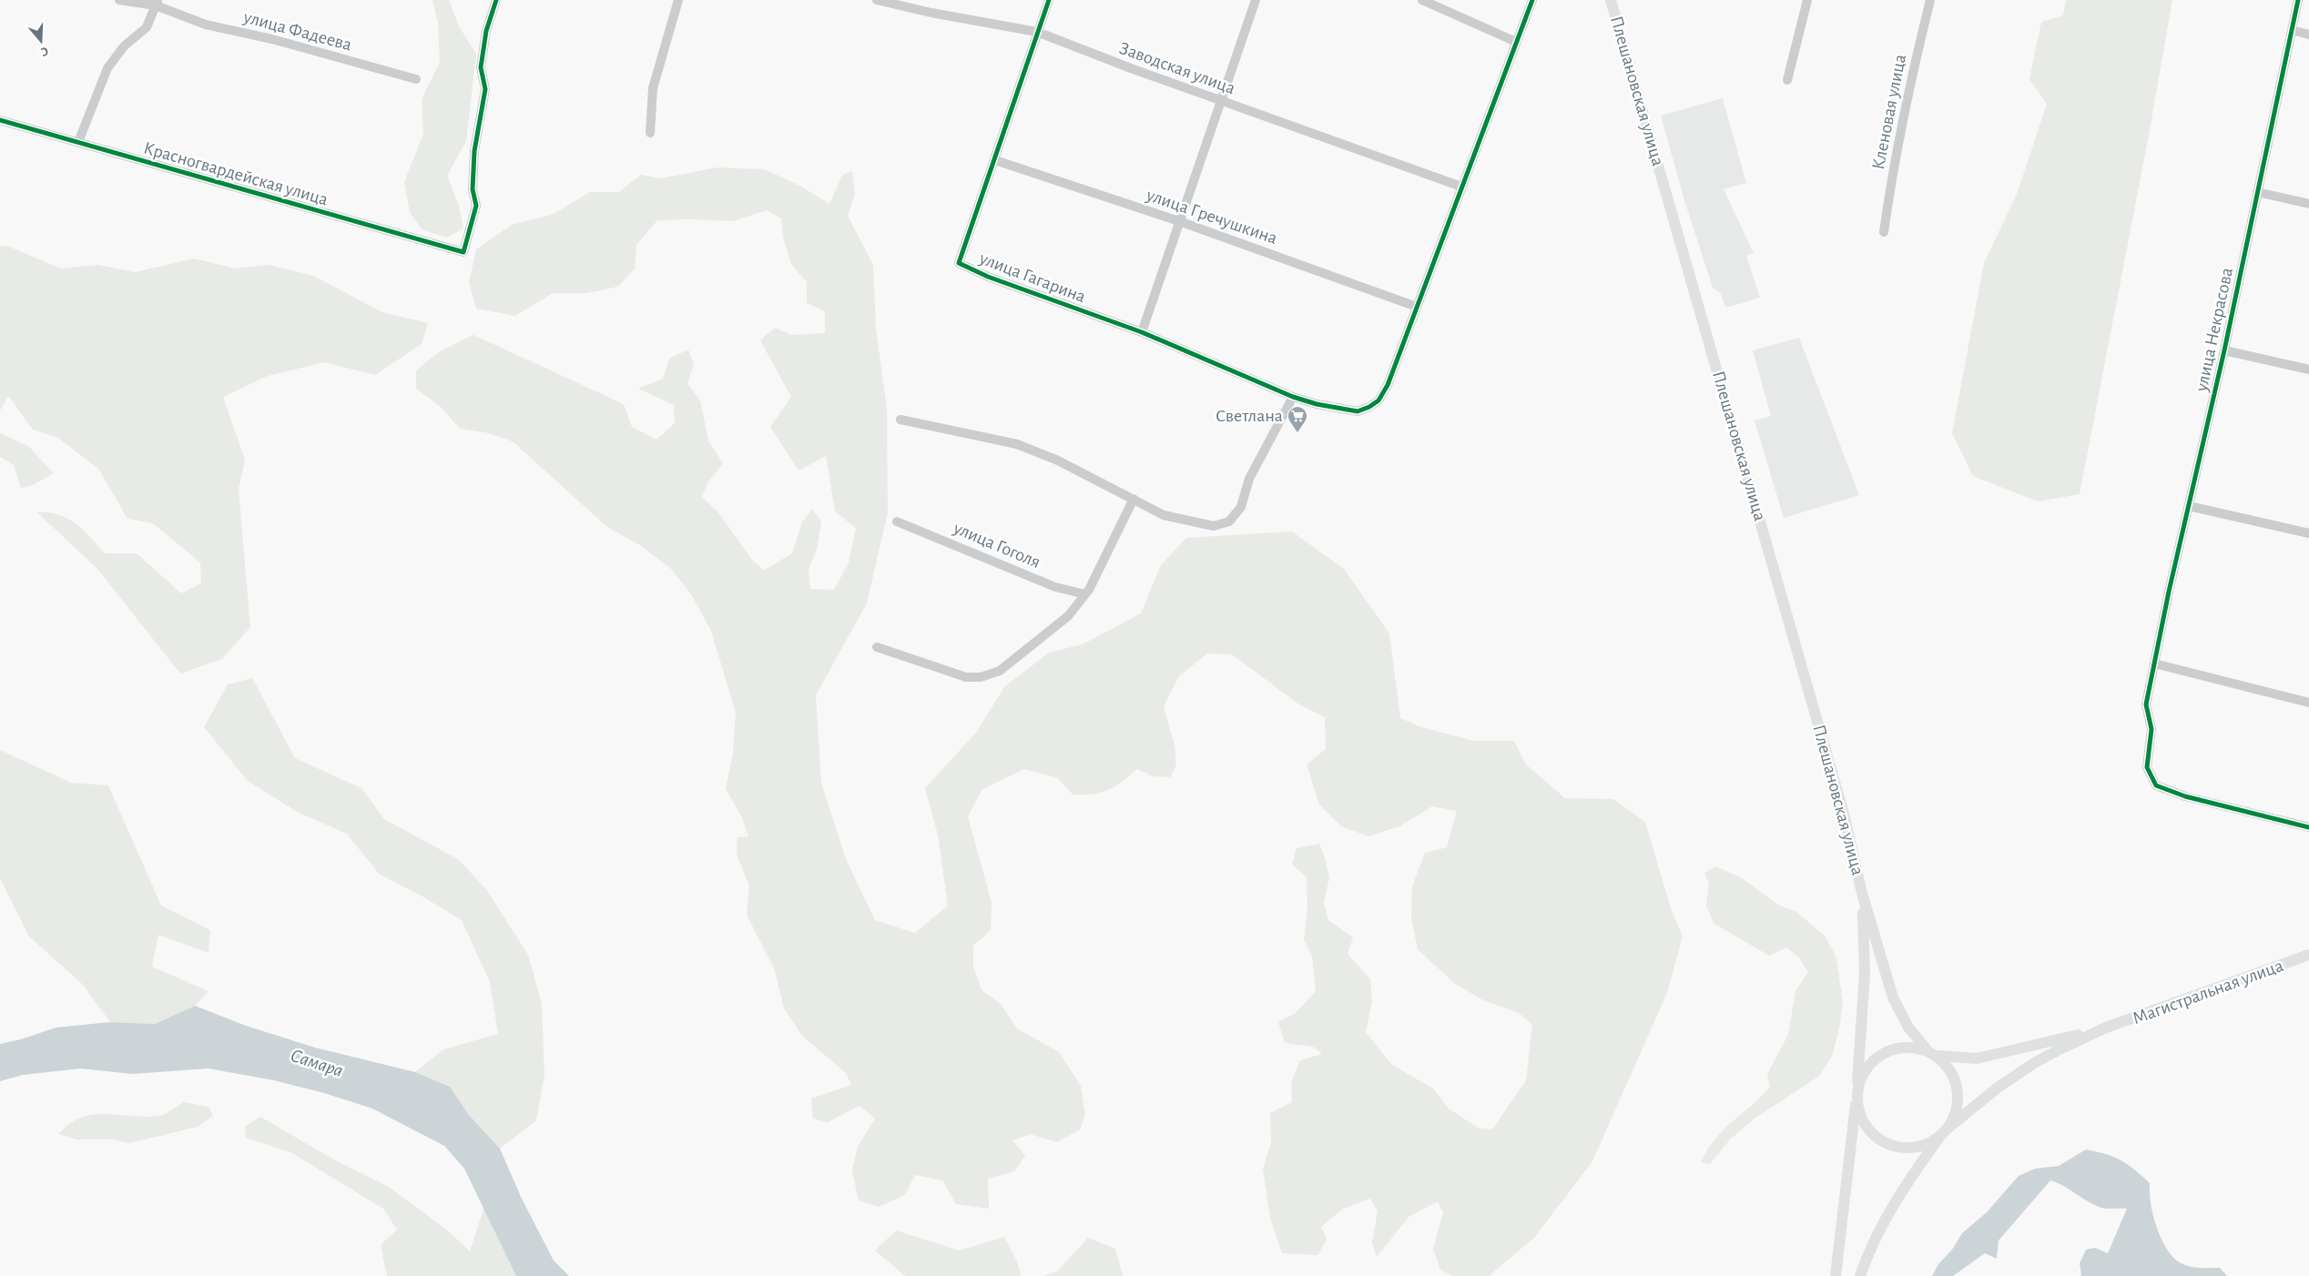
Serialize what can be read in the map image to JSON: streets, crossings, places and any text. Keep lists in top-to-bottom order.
{
  "streets": {
    "main road": ["Плешановская улица", "Магистральная улица"],
    "street": [
      "улица Фадеева",
      "Заводская улица",
      "Кленовая улица",
      "Красногвардейская улица",
      "улица Гречушкина",
      "улица Гагарина",
      "улица Некрасова",
      "улица Гоголя"
    ]
  },
  "crossings": [
    ["Заводская улица", "улица Гагарина"],
    ["улица Гречушкина", "улица Гагарина"]
  ],
  "water": ["Самара"],
  "places": {
    "supermarket": ["Светлана"]
  },
  "north": "bottom"
}
